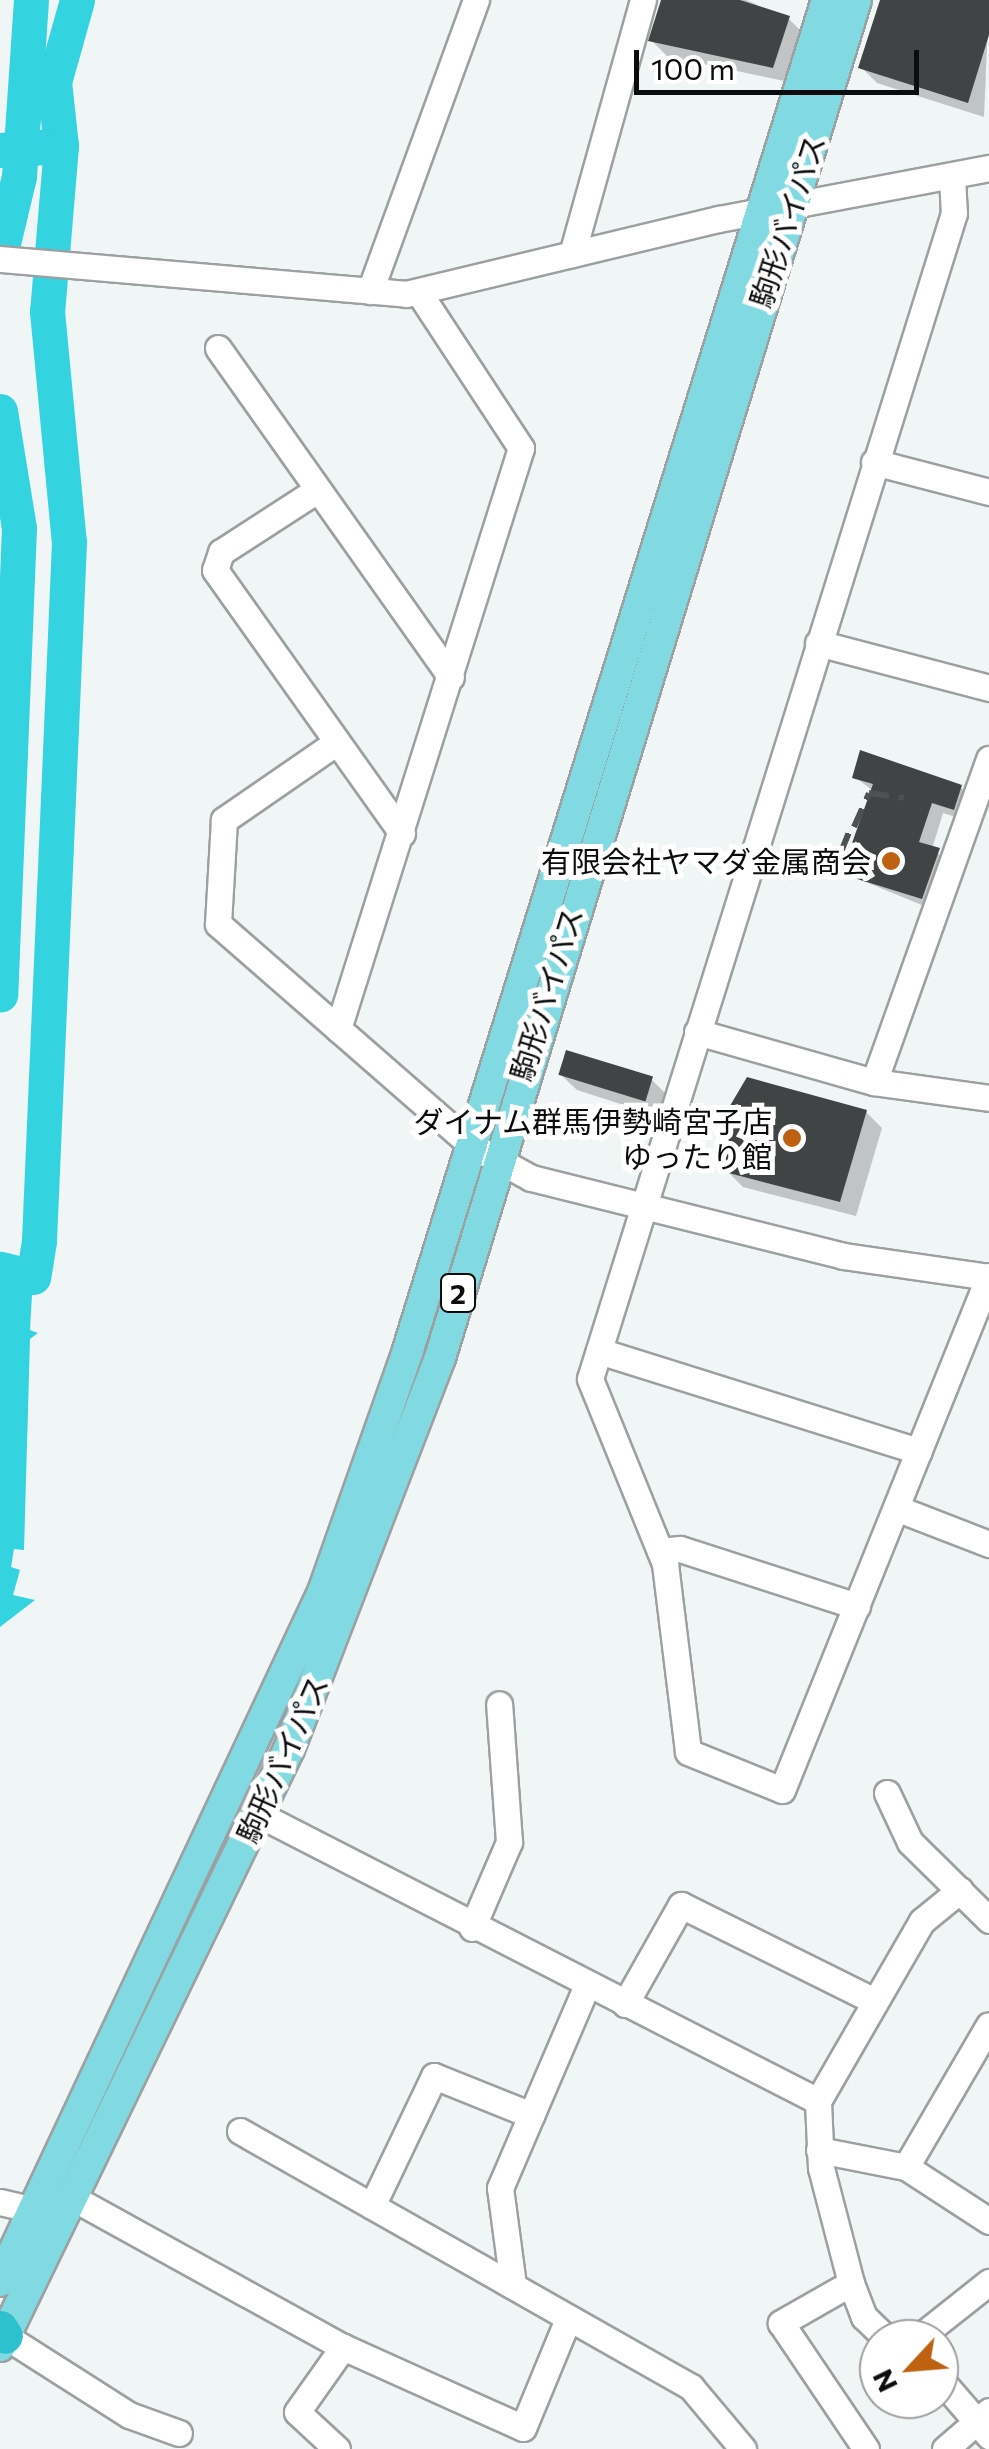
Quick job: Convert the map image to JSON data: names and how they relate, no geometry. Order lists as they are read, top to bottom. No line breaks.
{"streets":{"main road":["駒形バイパス","2"]},"places":["有限会社ヤマダ金属商会","ダイナム群馬伊勢崎宮子店 ゆったり館"],"scale_bar":"100 m","north":"bottom left"}
